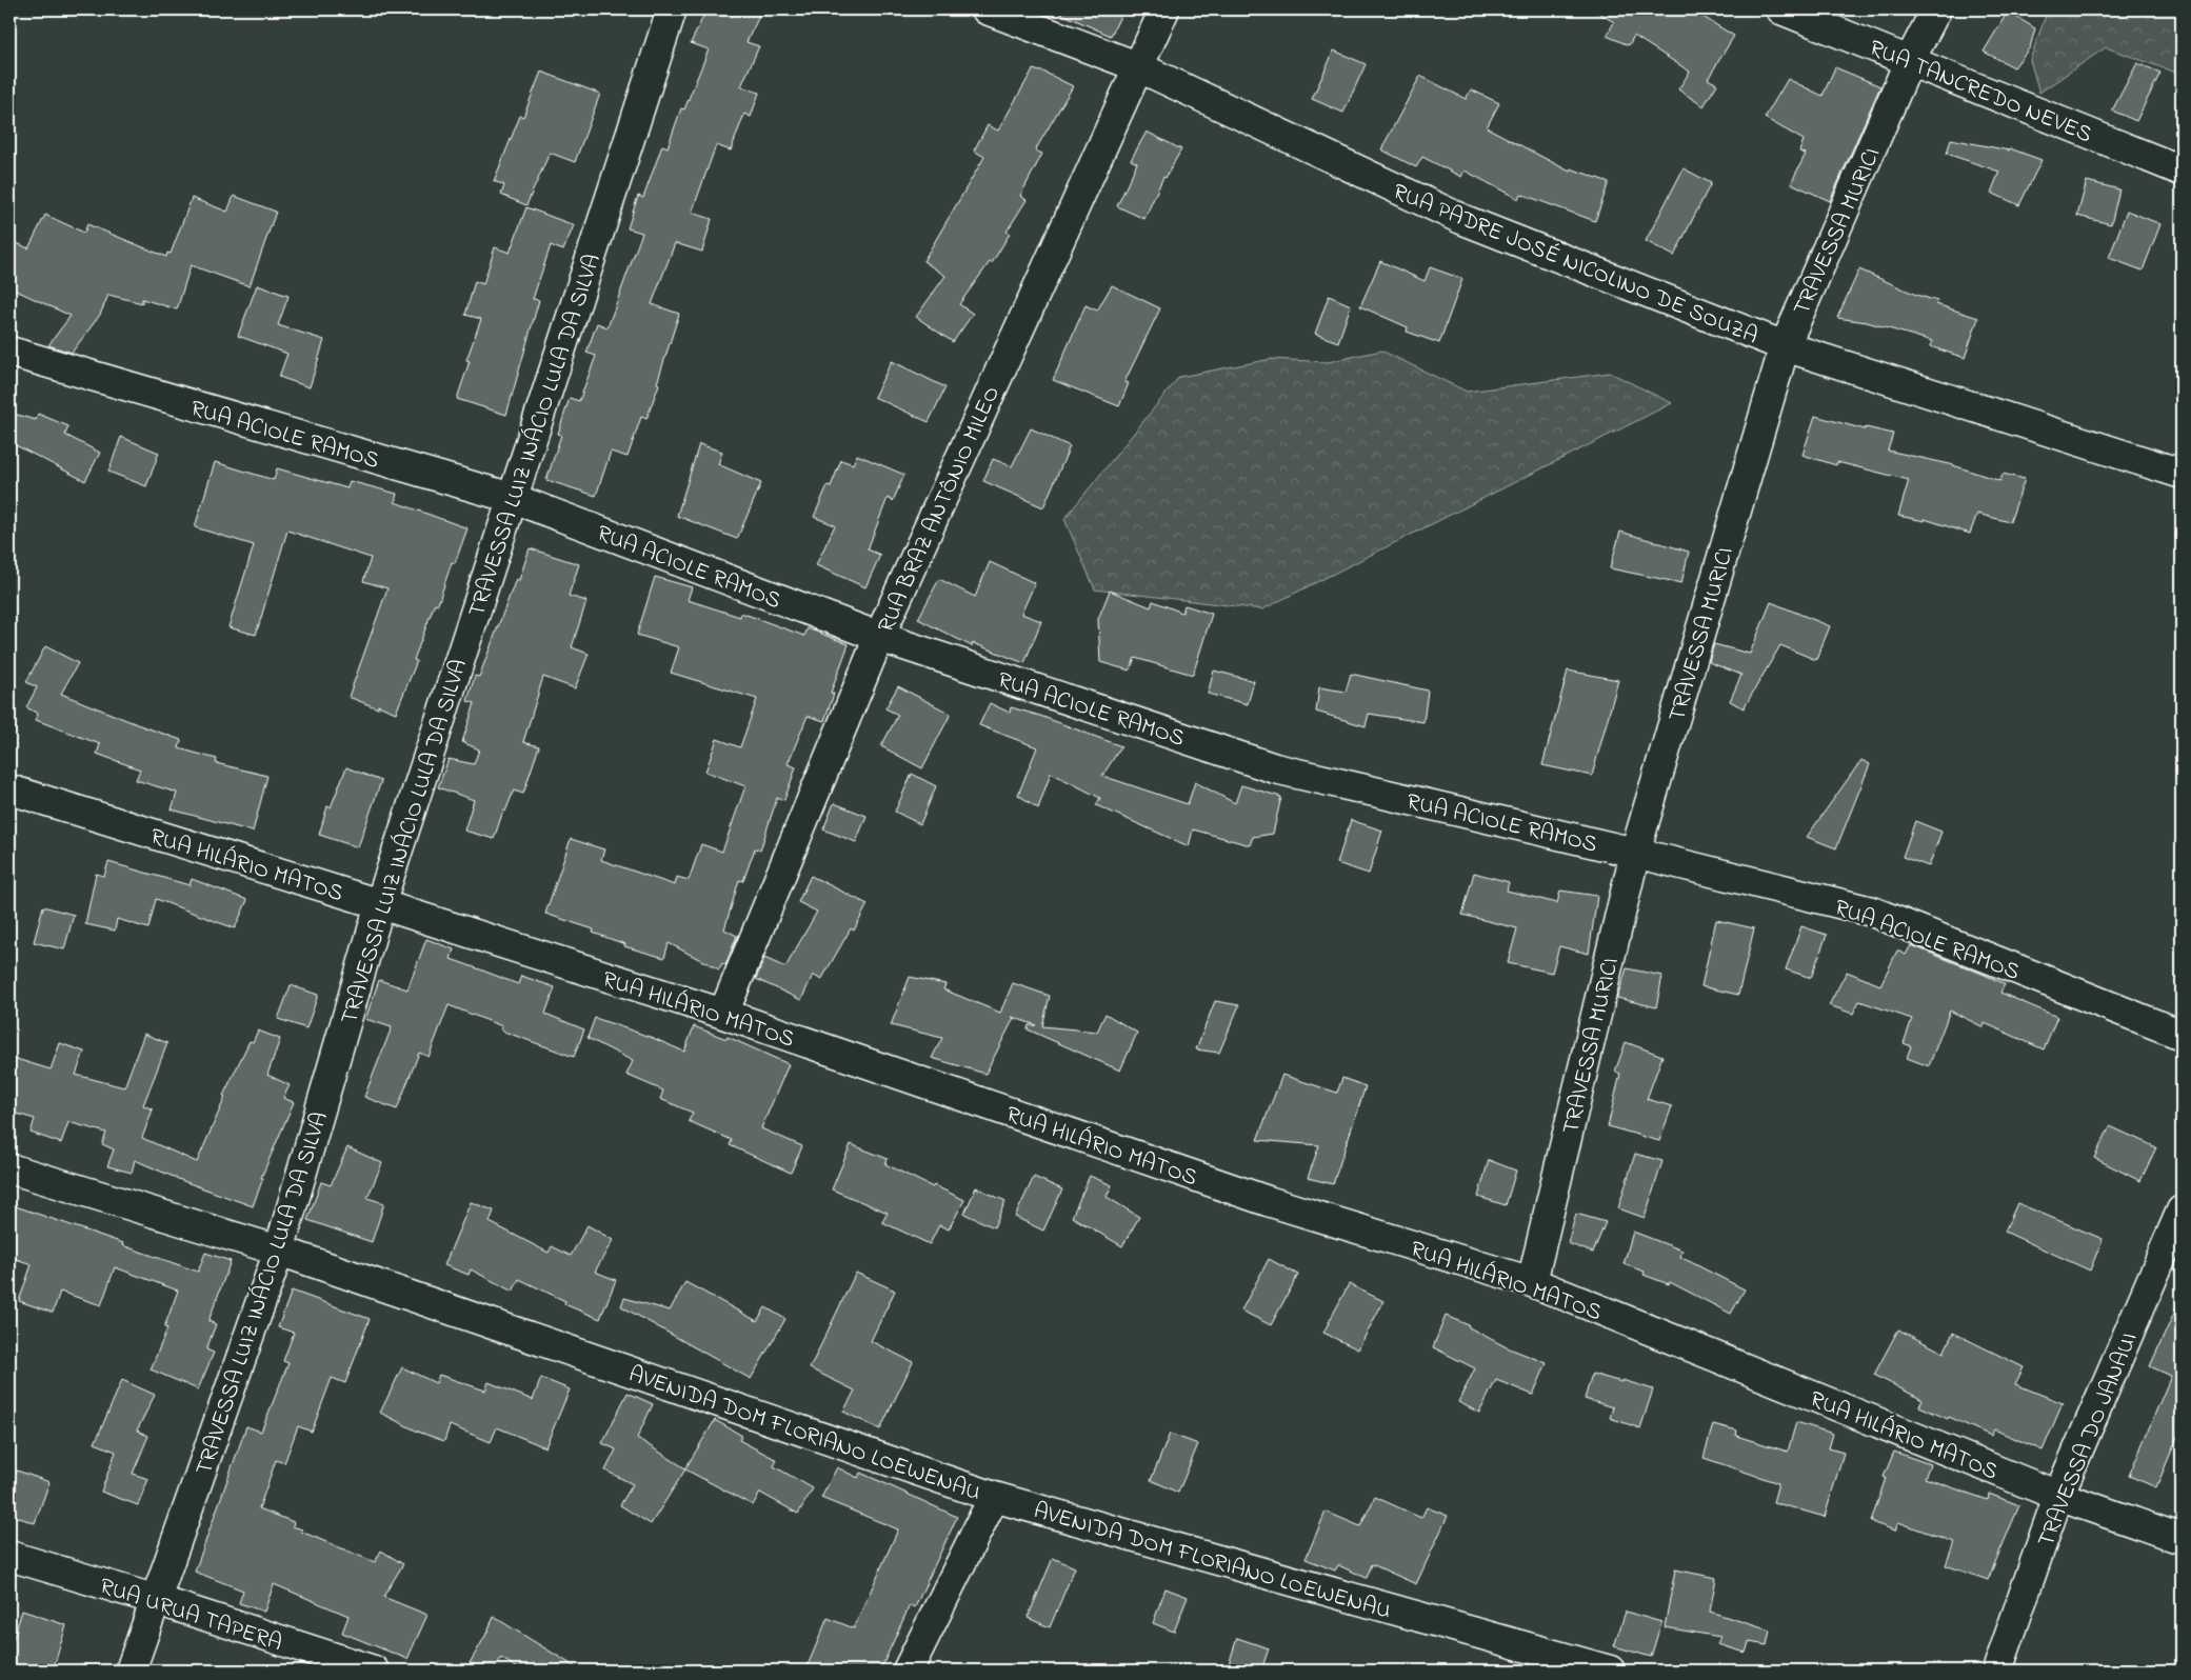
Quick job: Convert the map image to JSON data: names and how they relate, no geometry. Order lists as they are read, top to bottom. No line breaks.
{"streets":{"street":["RUA TANCREDO NEVES","TRAVESSA MURICI","RUA PADRE JOSÉ NICOLINO DE SOUZA","RUA ACIOLE RAMOS","TRAVESSA LUIZ INÁCIO LULA DA SILVA","RUA BRAZ ANTÔNIO MILEO","RUA HILÁRIO MATOS","AVENIDA DOM FLORIANO LOEWENAU","TRAVESSA DO JANAUI","RUA URUA TAPERA"]},"crossings":[["RUA TANCREDO NEVES","TRAVESSA MURICI"],["TRAVESSA MURICI","RUA PADRE JOSÉ NICOLINO DE SOUZA"],["TRAVESSA MURICI","RUA ACIOLE RAMOS"],["TRAVESSA MURICI","RUA HILÁRIO MATOS"],["RUA PADRE JOSÉ NICOLINO DE SOUZA","RUA BRAZ ANTÔNIO MILEO"],["RUA ACIOLE RAMOS","TRAVESSA LUIZ INÁCIO LULA DA SILVA"],["RUA ACIOLE RAMOS","RUA BRAZ ANTÔNIO MILEO"],["TRAVESSA LUIZ INÁCIO LULA DA SILVA","RUA HILÁRIO MATOS"],["TRAVESSA LUIZ INÁCIO LULA DA SILVA","AVENIDA DOM FLORIANO LOEWENAU"],["TRAVESSA LUIZ INÁCIO LULA DA SILVA","RUA URUA TAPERA"],["RUA BRAZ ANTÔNIO MILEO","RUA HILÁRIO MATOS"],["RUA HILÁRIO MATOS","TRAVESSA DO JANAUI"]]}
